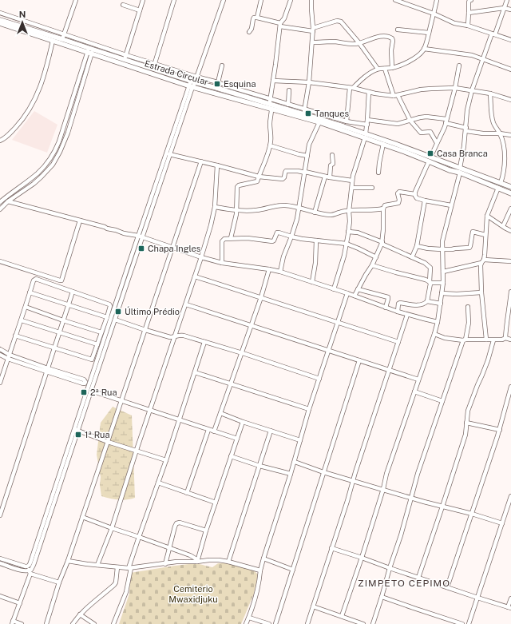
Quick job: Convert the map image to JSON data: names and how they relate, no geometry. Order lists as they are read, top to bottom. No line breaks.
{"streets":{"main road":["Estrada Circular"]},"districts":["ZIMPETO CEPIMO"],"parks":["Cemiterio Mwaxidjuku"],"places":{"transit":["Esquina","Tanques","Casa Branca","Chapa Ingles","Último Prédio","2ª Rua","1ª Rua"]},"north":"top"}
